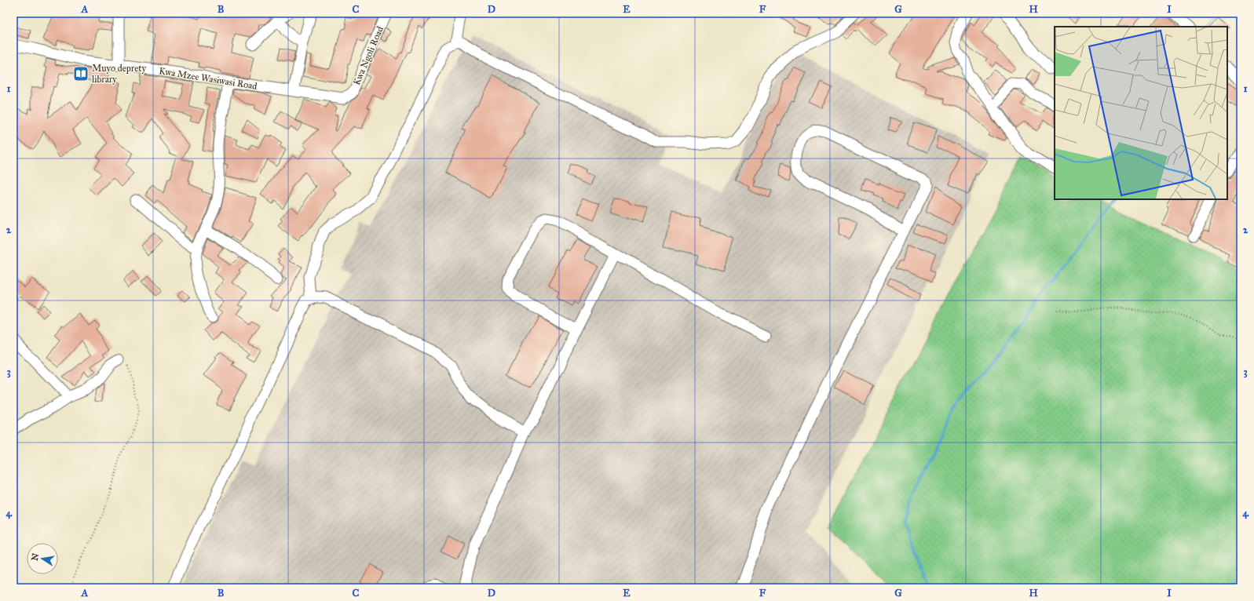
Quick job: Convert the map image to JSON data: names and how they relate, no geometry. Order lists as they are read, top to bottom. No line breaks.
{"streets":{"street":["Kwa Ngoli Road","Kwa Mzee Wasiwasi Road"]},"crossings":[["Kwa Ngoli Road","Kwa Mzee Wasiwasi Road"]],"places":{"library":["Muyo deprety library"]},"north":"left","grid":{"columns":["A","B","C","D","E","F","G","H","I"],"rows":["1","2","3","4"]}}
